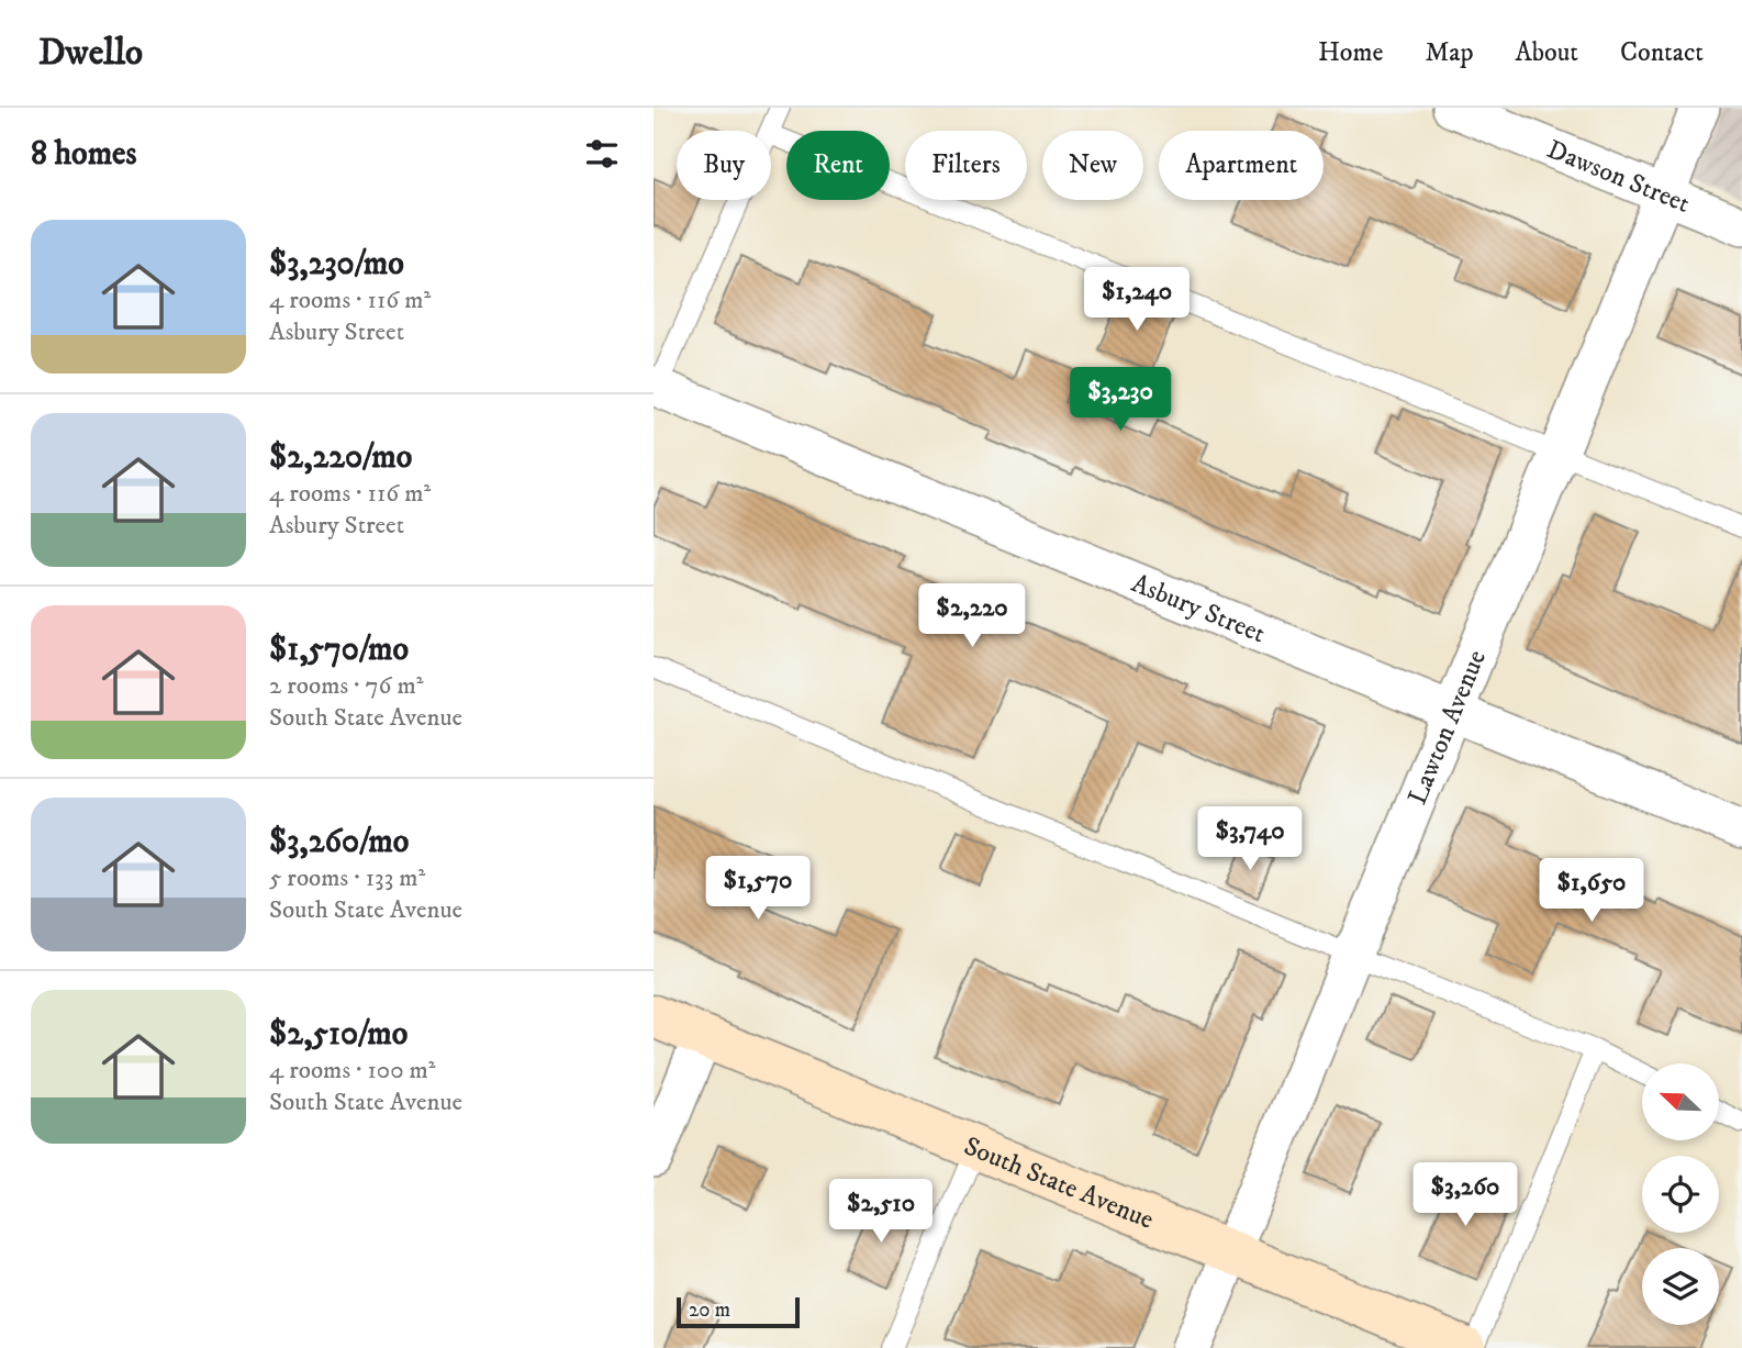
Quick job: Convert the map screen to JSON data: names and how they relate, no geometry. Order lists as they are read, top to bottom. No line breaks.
{"streets":{"street":["Dawson Street","Asbury Street","Lawton Avenue","South State Avenue"]},"crossings":[["Dawson Street","Lawton Avenue"],["Asbury Street","Lawton Avenue"],["Lawton Avenue","South State Avenue"]],"scale_bar":"20 m","north":"top left","page":{"header":"Dwello","nav":["Home","Map","About","Contact"],"heading":"8 homes","chip":["Buy","Rent","Filters","New","Apartment"],"list":[{"name":"$3,230/mo","note":"4 rooms · 116 m² · Asbury Street"},{"name":"$2,220/mo","note":"4 rooms · 116 m² · Asbury Street"},{"name":"$1,570/mo","note":"2 rooms · 76 m² · South State Avenue"},{"name":"$3,260/mo","note":"5 rooms · 133 m² · South State Avenue"},{"name":"$2,510/mo","note":"4 rooms · 100 m² · South State Avenue"}],"price":["$1,240","$3,230","$2,220","$3,740","$1,570","$1,650","$3,260","$2,510"],"scale":"20 m"}}
